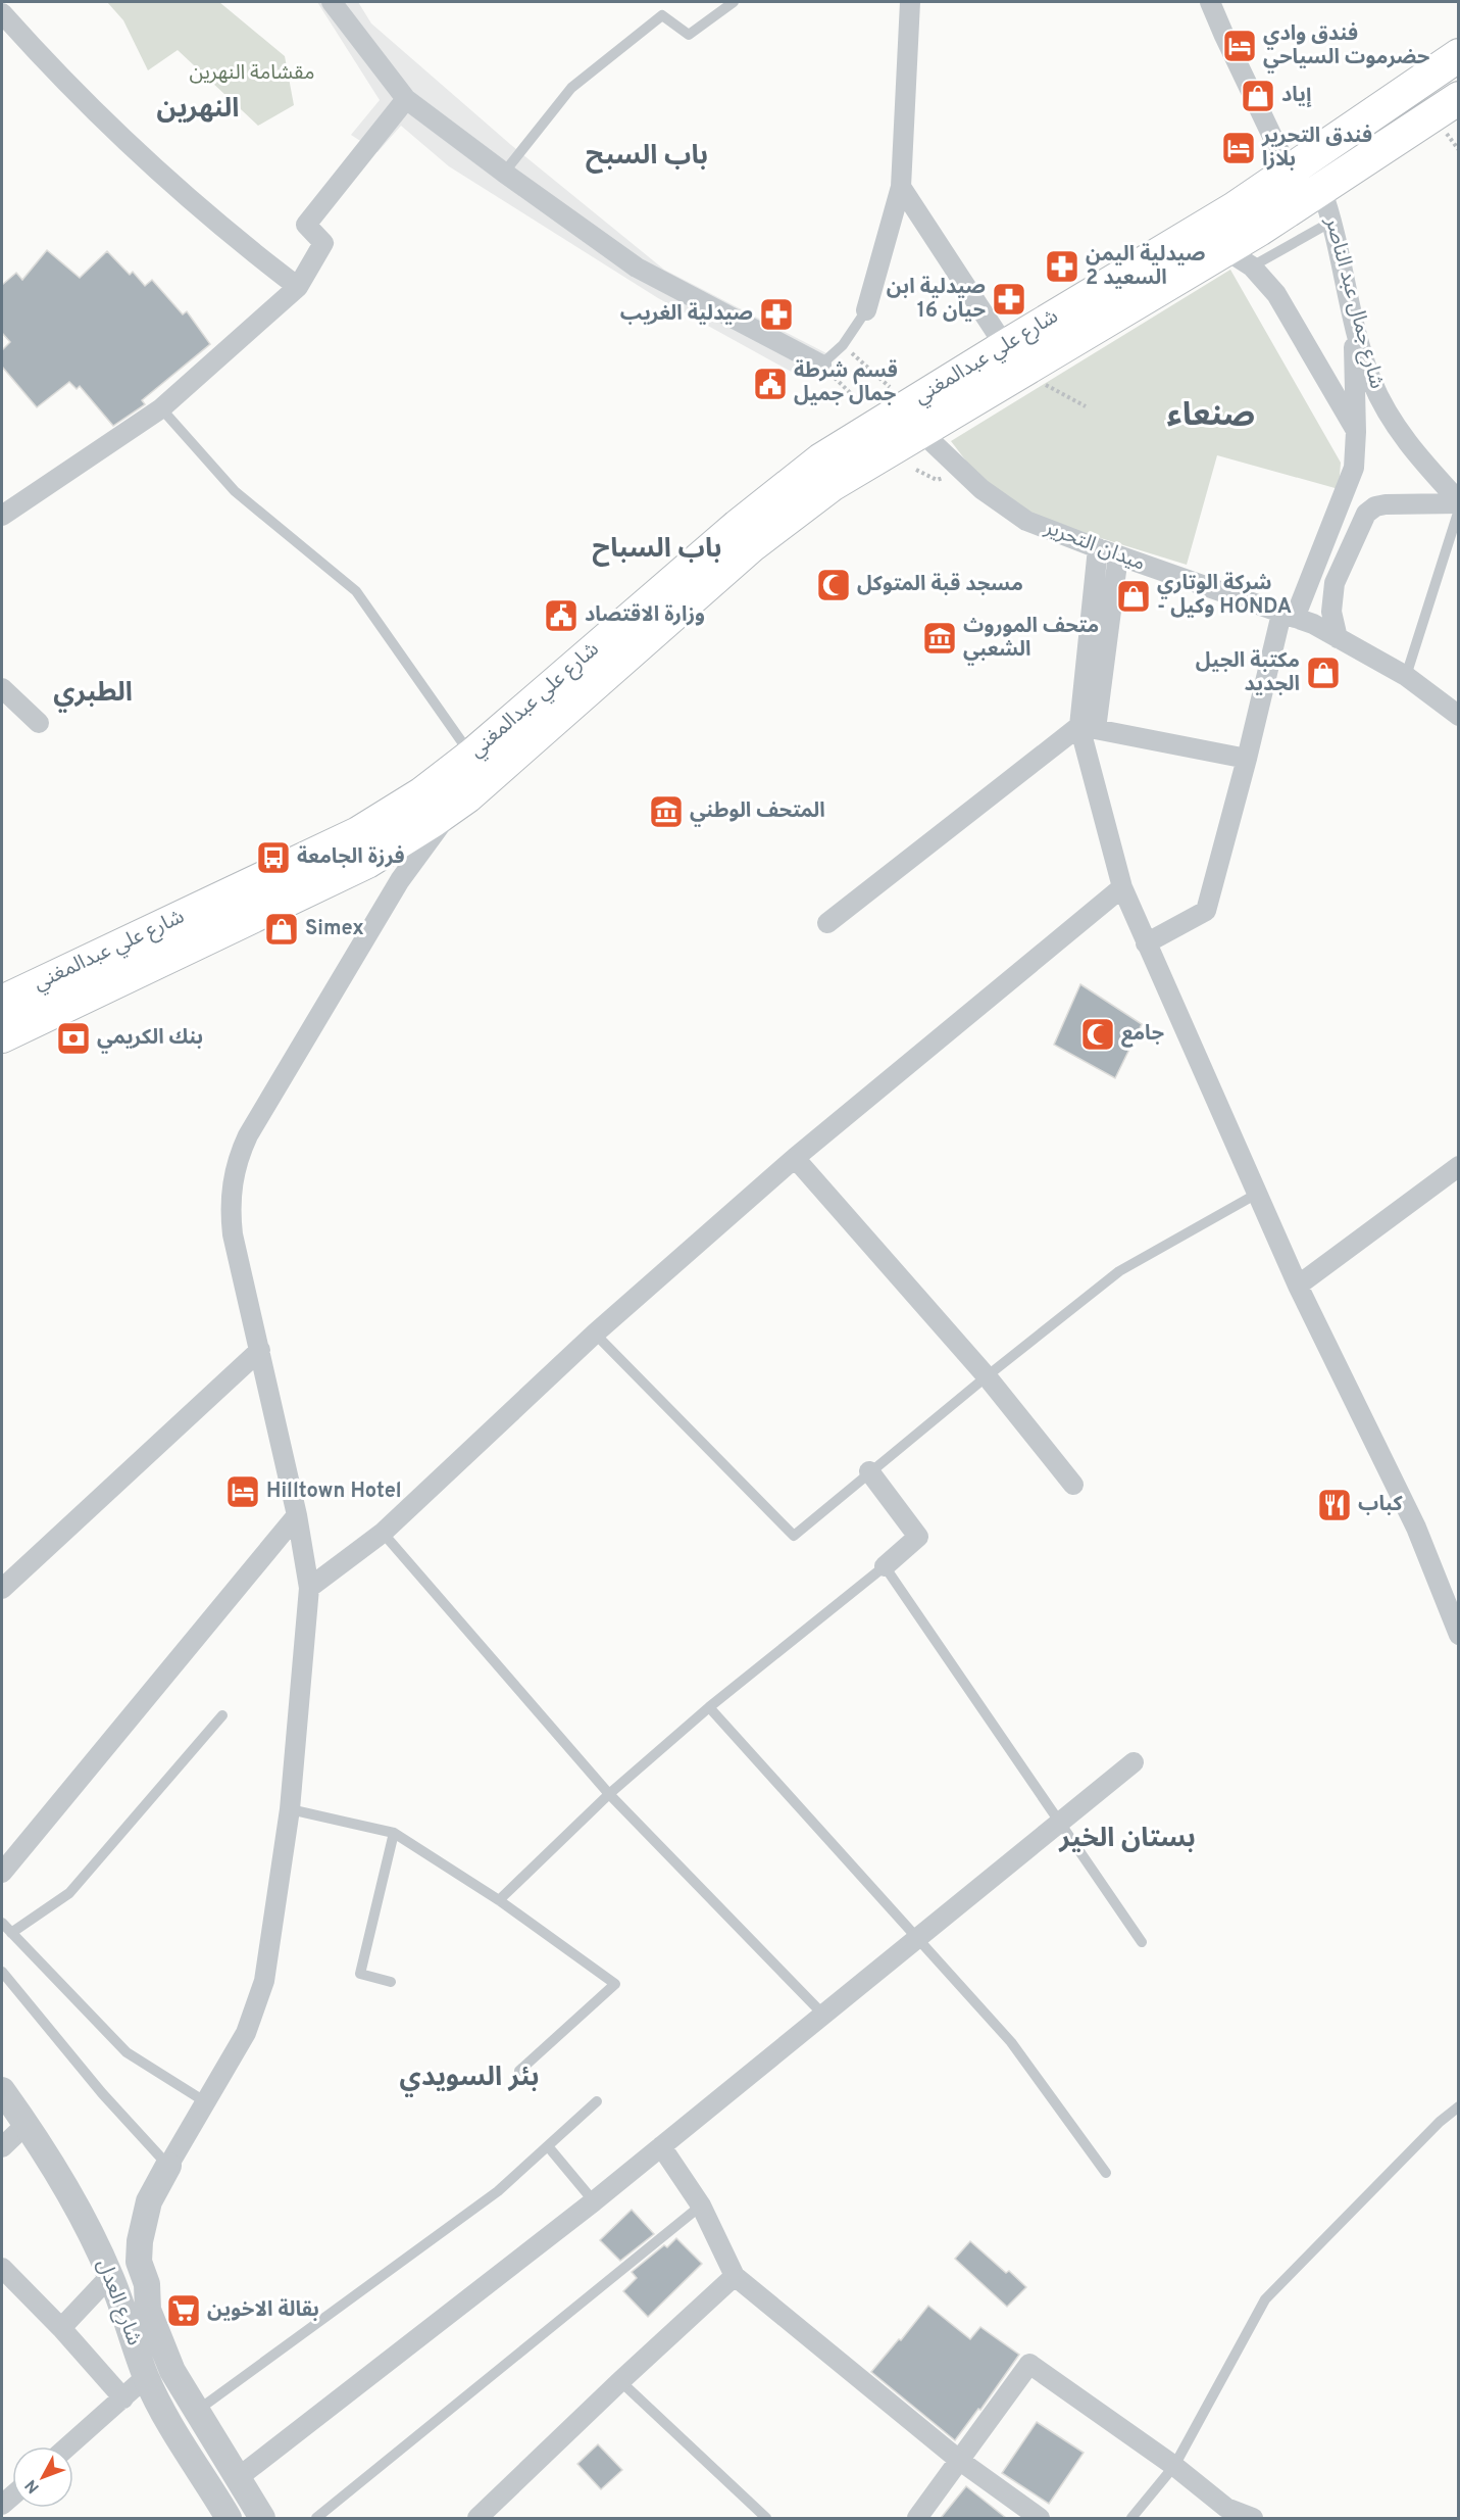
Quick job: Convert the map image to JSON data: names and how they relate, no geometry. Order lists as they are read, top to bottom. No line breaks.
{"streets":{"main road":["شارع علي عبدالمغني"],"street":["شارع جمال عبد الناصر","ميدان التحرير","شارع العدل"]},"crossings":[["شارع جمال عبد الناصر","شارع علي عبدالمغني"],["شارع علي عبدالمغني","ميدان التحرير"]],"districts":["النهرين","باب السبح","صنعاء","باب السباح","الطبري","بستان الخير","بئر السويدي"],"parks":["مقشامة النهرين"],"places":{"hotel":["فندق وادي حضرموت السياحي","فندق التحرير بلازا","Hilltown Hotel"],"shop":["إياد","شركة الوتاري - وكيل HONDA","مكتبة الجيل الجديد","Simex"],"pharmacy":["صيدلية اليمن السعيد 2","صيدلية ابن حيان 16","صيدلية الغريب"],"public building":["قسم شرطة جمال جميل","وزارة الاقتصاد"],"mosque":["مسجد قبة المتوكل","جامع"],"museum":["متحف الموروث الشعبي","المتحف الوطني"],"bus stop":["فرزة الجامعة"],"bank":["بنك الكريمي"],"restaurant":["كباب"],"supermarket":["بقالة الاخوين"]},"north":"bottom left"}
